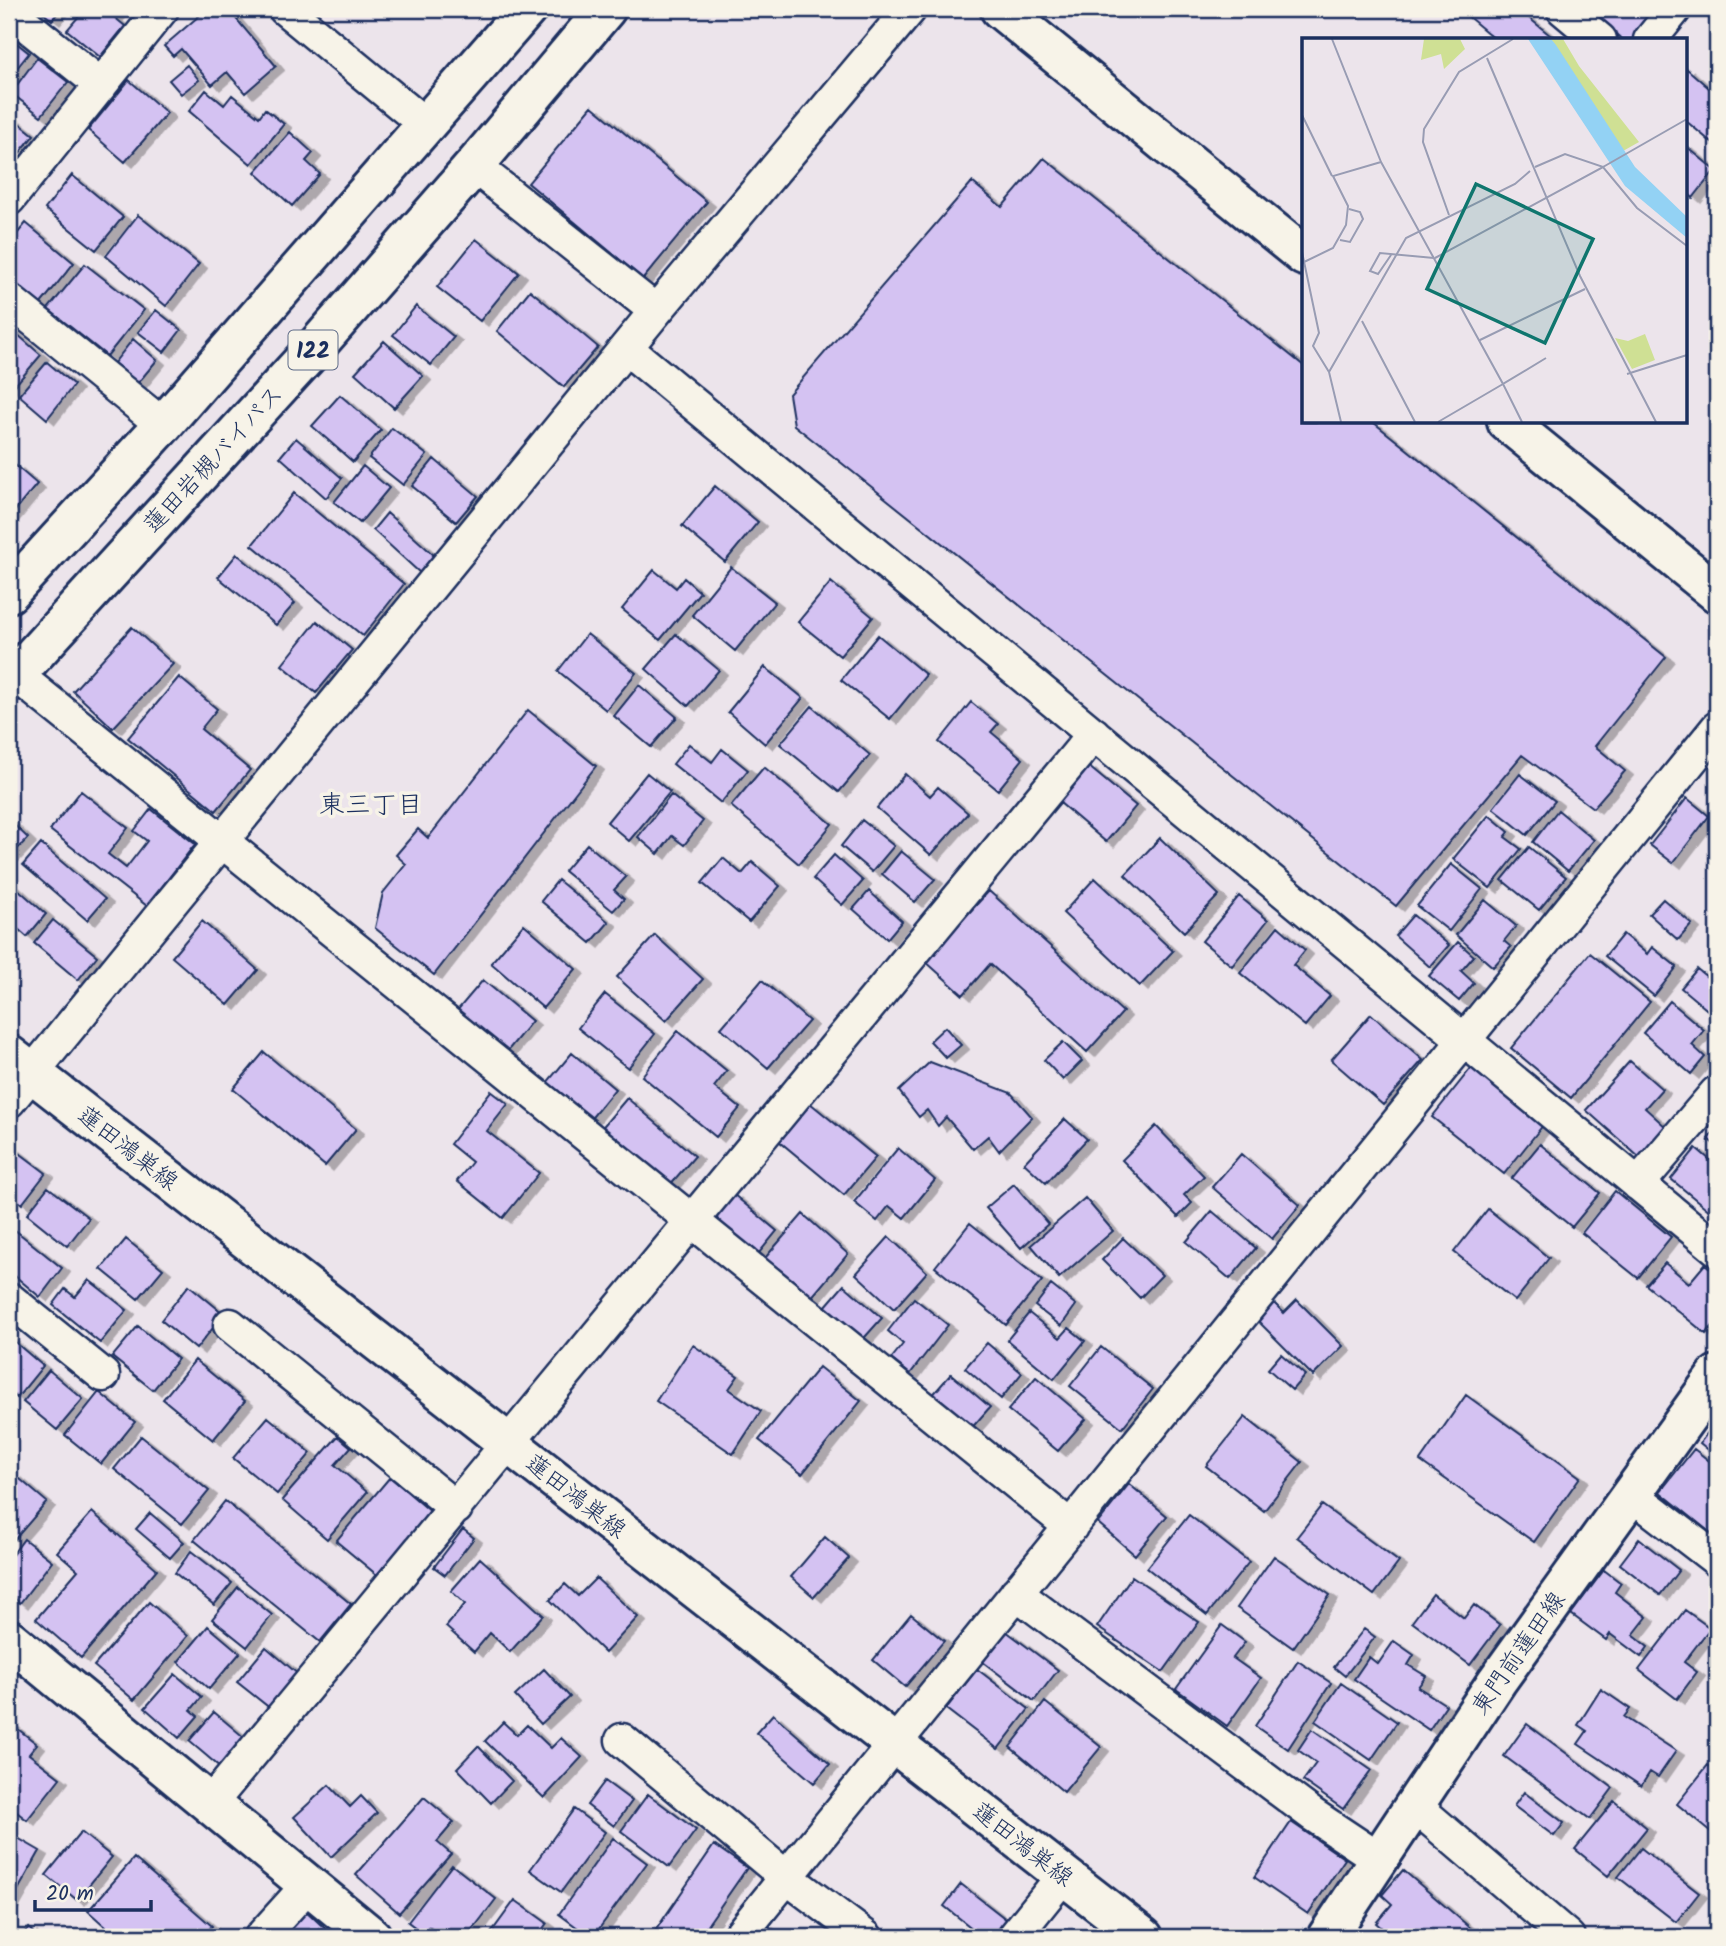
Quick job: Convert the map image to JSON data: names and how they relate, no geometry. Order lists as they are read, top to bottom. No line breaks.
{"streets":{"main road":["122","蓮田岩槻バイパス","蓮田鴻巣線","東門前蓮田線"]},"districts":["東三丁目"],"scale_bar":"20 m"}
